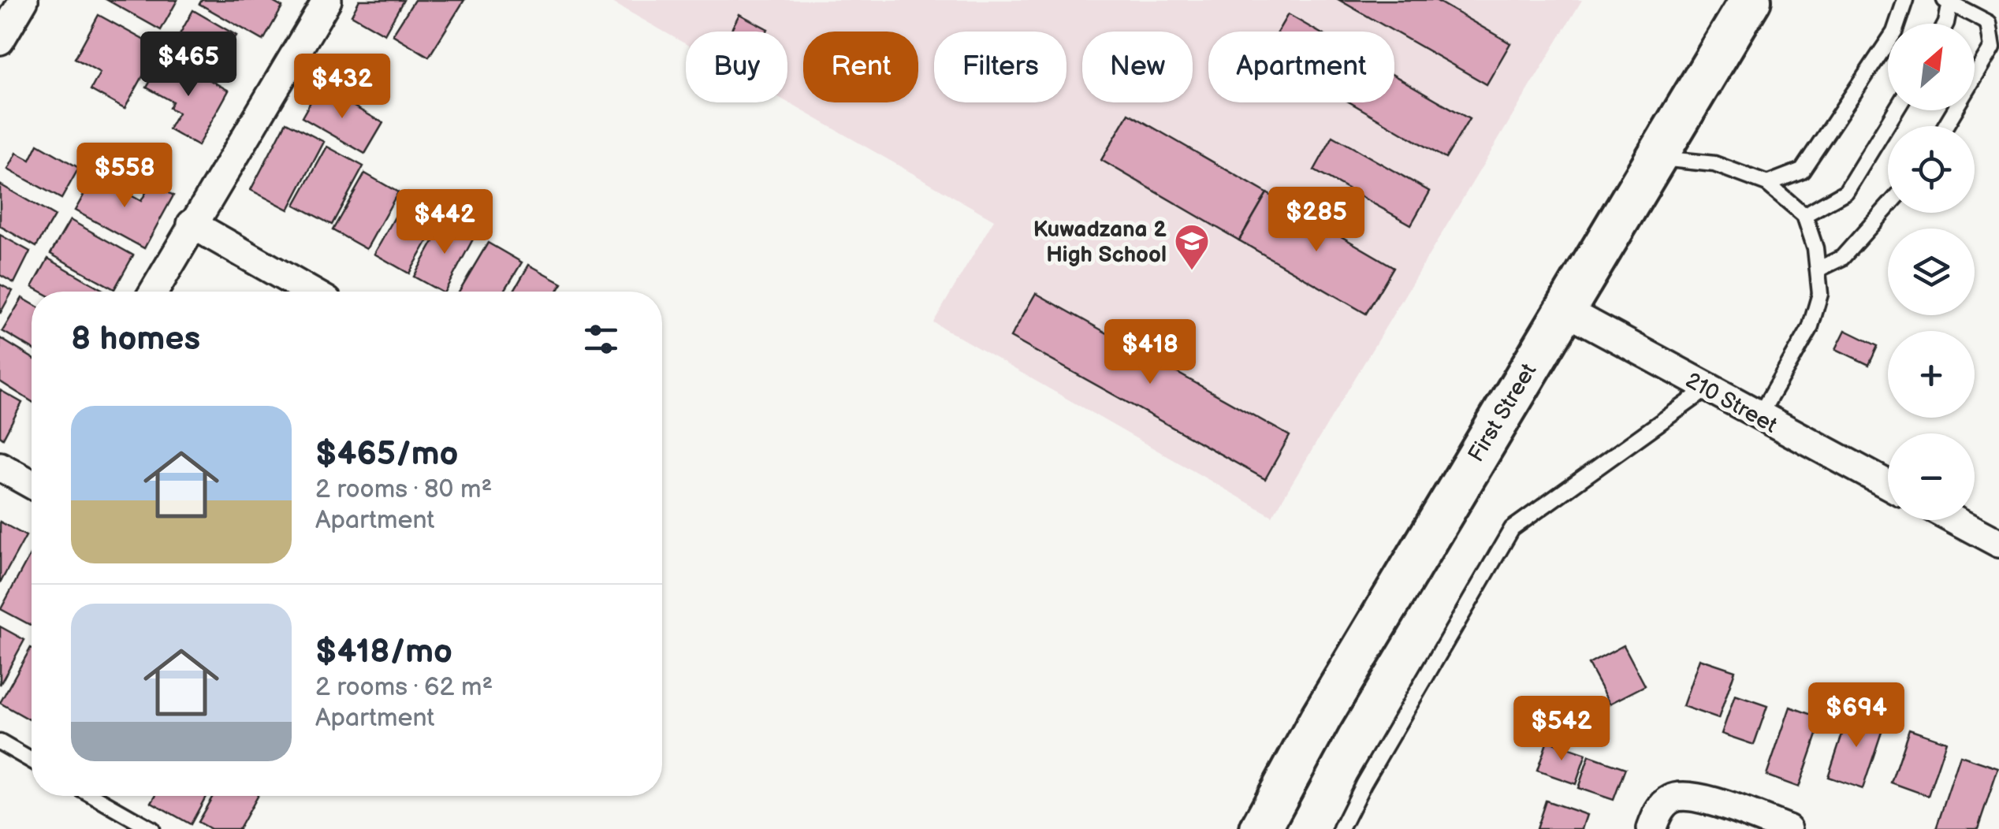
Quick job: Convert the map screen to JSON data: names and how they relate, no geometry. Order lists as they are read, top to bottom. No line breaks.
{"streets":{"street":["210 Street","First Street"]},"crossings":[["210 Street","First Street"]],"places":{"school or university":["Kuwadzana 2 High School"]},"north":"top right","page":{"map_buttons":["+","−"],"price":["$465","$432","$558","$285","$442","$418","$694","$542"],"chip":["Buy","Rent","Filters","New","Apartment"],"heading":"8 homes","list":[{"name":"$465/mo","note":"2 rooms · 80 m² · Apartment"},{"name":"$418/mo","note":"2 rooms · 62 m² · Apartment"}]}}
